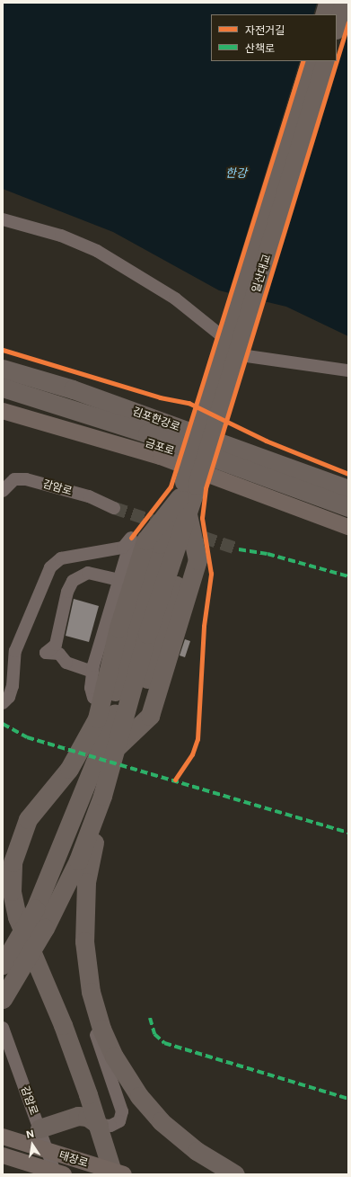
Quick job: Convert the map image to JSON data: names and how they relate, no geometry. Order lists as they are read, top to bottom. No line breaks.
{"streets":{"highway":["일산대교","김포한강로"],"main road":["금포로","태장로"],"street":["감암로"]},"water":["한강"],"legend":["자전거길","산책로"],"north":"top"}
